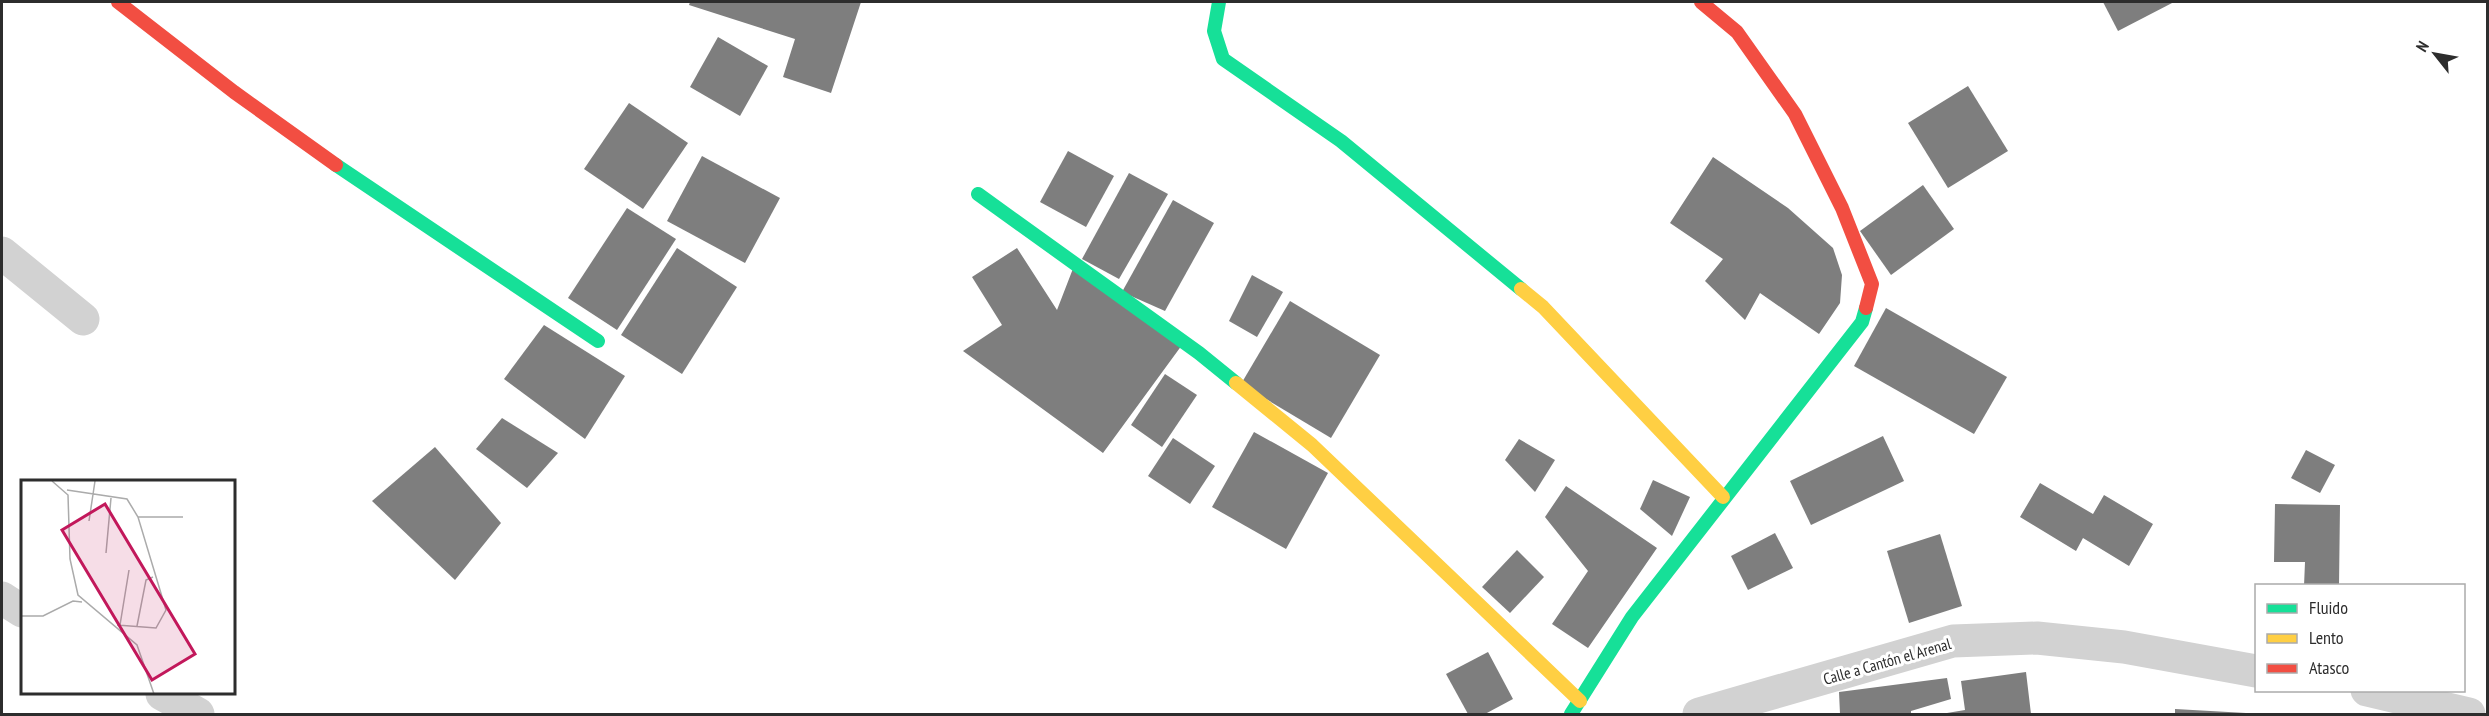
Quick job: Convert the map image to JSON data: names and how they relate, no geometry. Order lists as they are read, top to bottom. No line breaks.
{"streets":{"street":["Calle a Cantón el Arenal"]},"legend":["Fluido","Lento","Atasco"],"north":"top left"}
